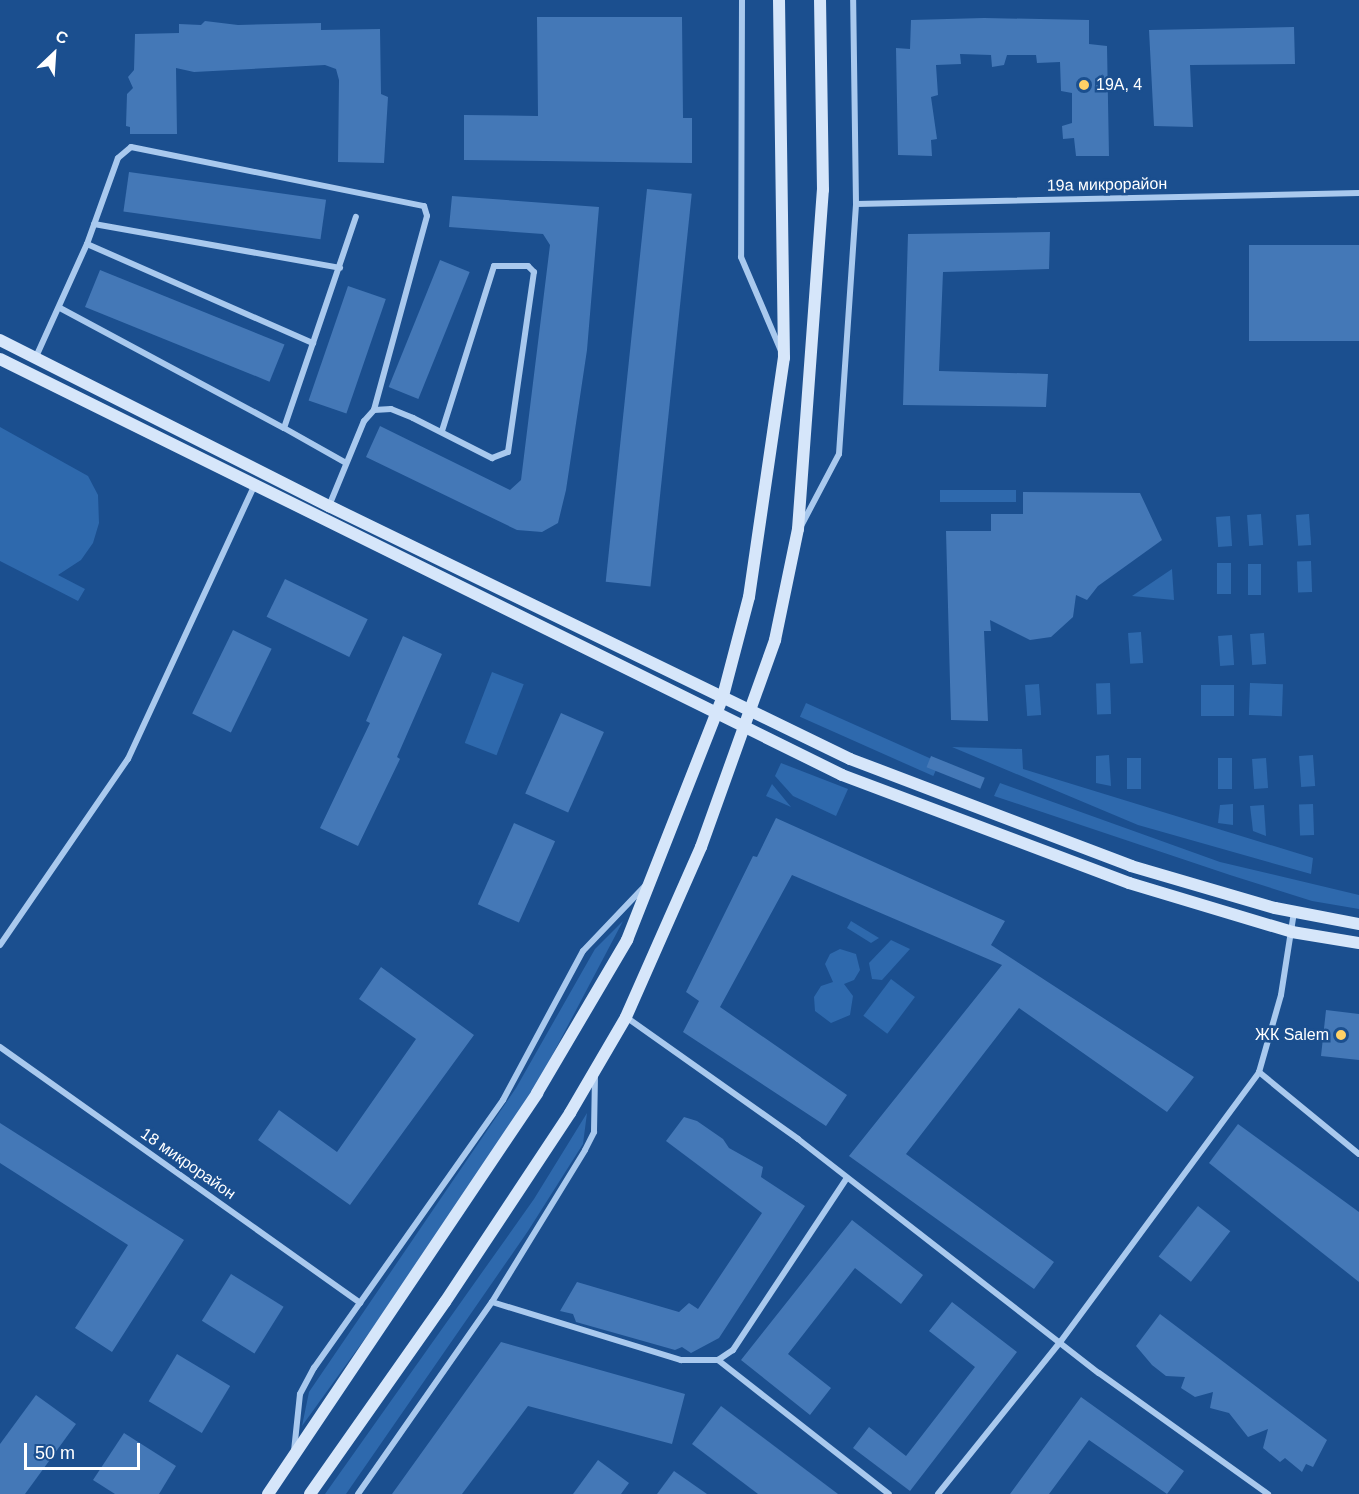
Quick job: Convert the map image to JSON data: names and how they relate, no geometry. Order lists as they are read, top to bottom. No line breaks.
{"streets":{"street":["19а микрорайон","18 микрорайон"]},"places":["19А, 4","ЖК Salem"],"scale_bar":"50 m","north":"top right"}
